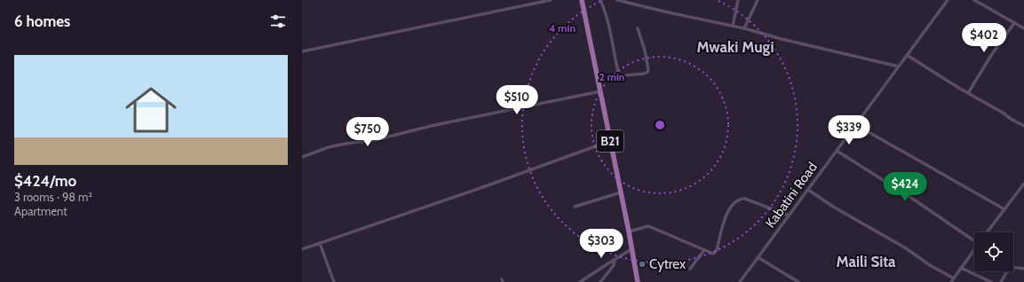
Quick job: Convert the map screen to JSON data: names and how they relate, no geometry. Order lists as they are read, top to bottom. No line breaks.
{"streets":{"highway":["B21"],"street":["Kabatini Road"]},"districts":["Mwaki Mugi","Maili Sita"],"places":["Cytrex"],"page":{"heading":"6 homes","price":["$402","$510","$339","$750","$424","$303"],"list":[{"name":"$424/mo","note":"3 rooms · 98 m² · Apartment"}]},"rings":["4 min","2 min"]}
